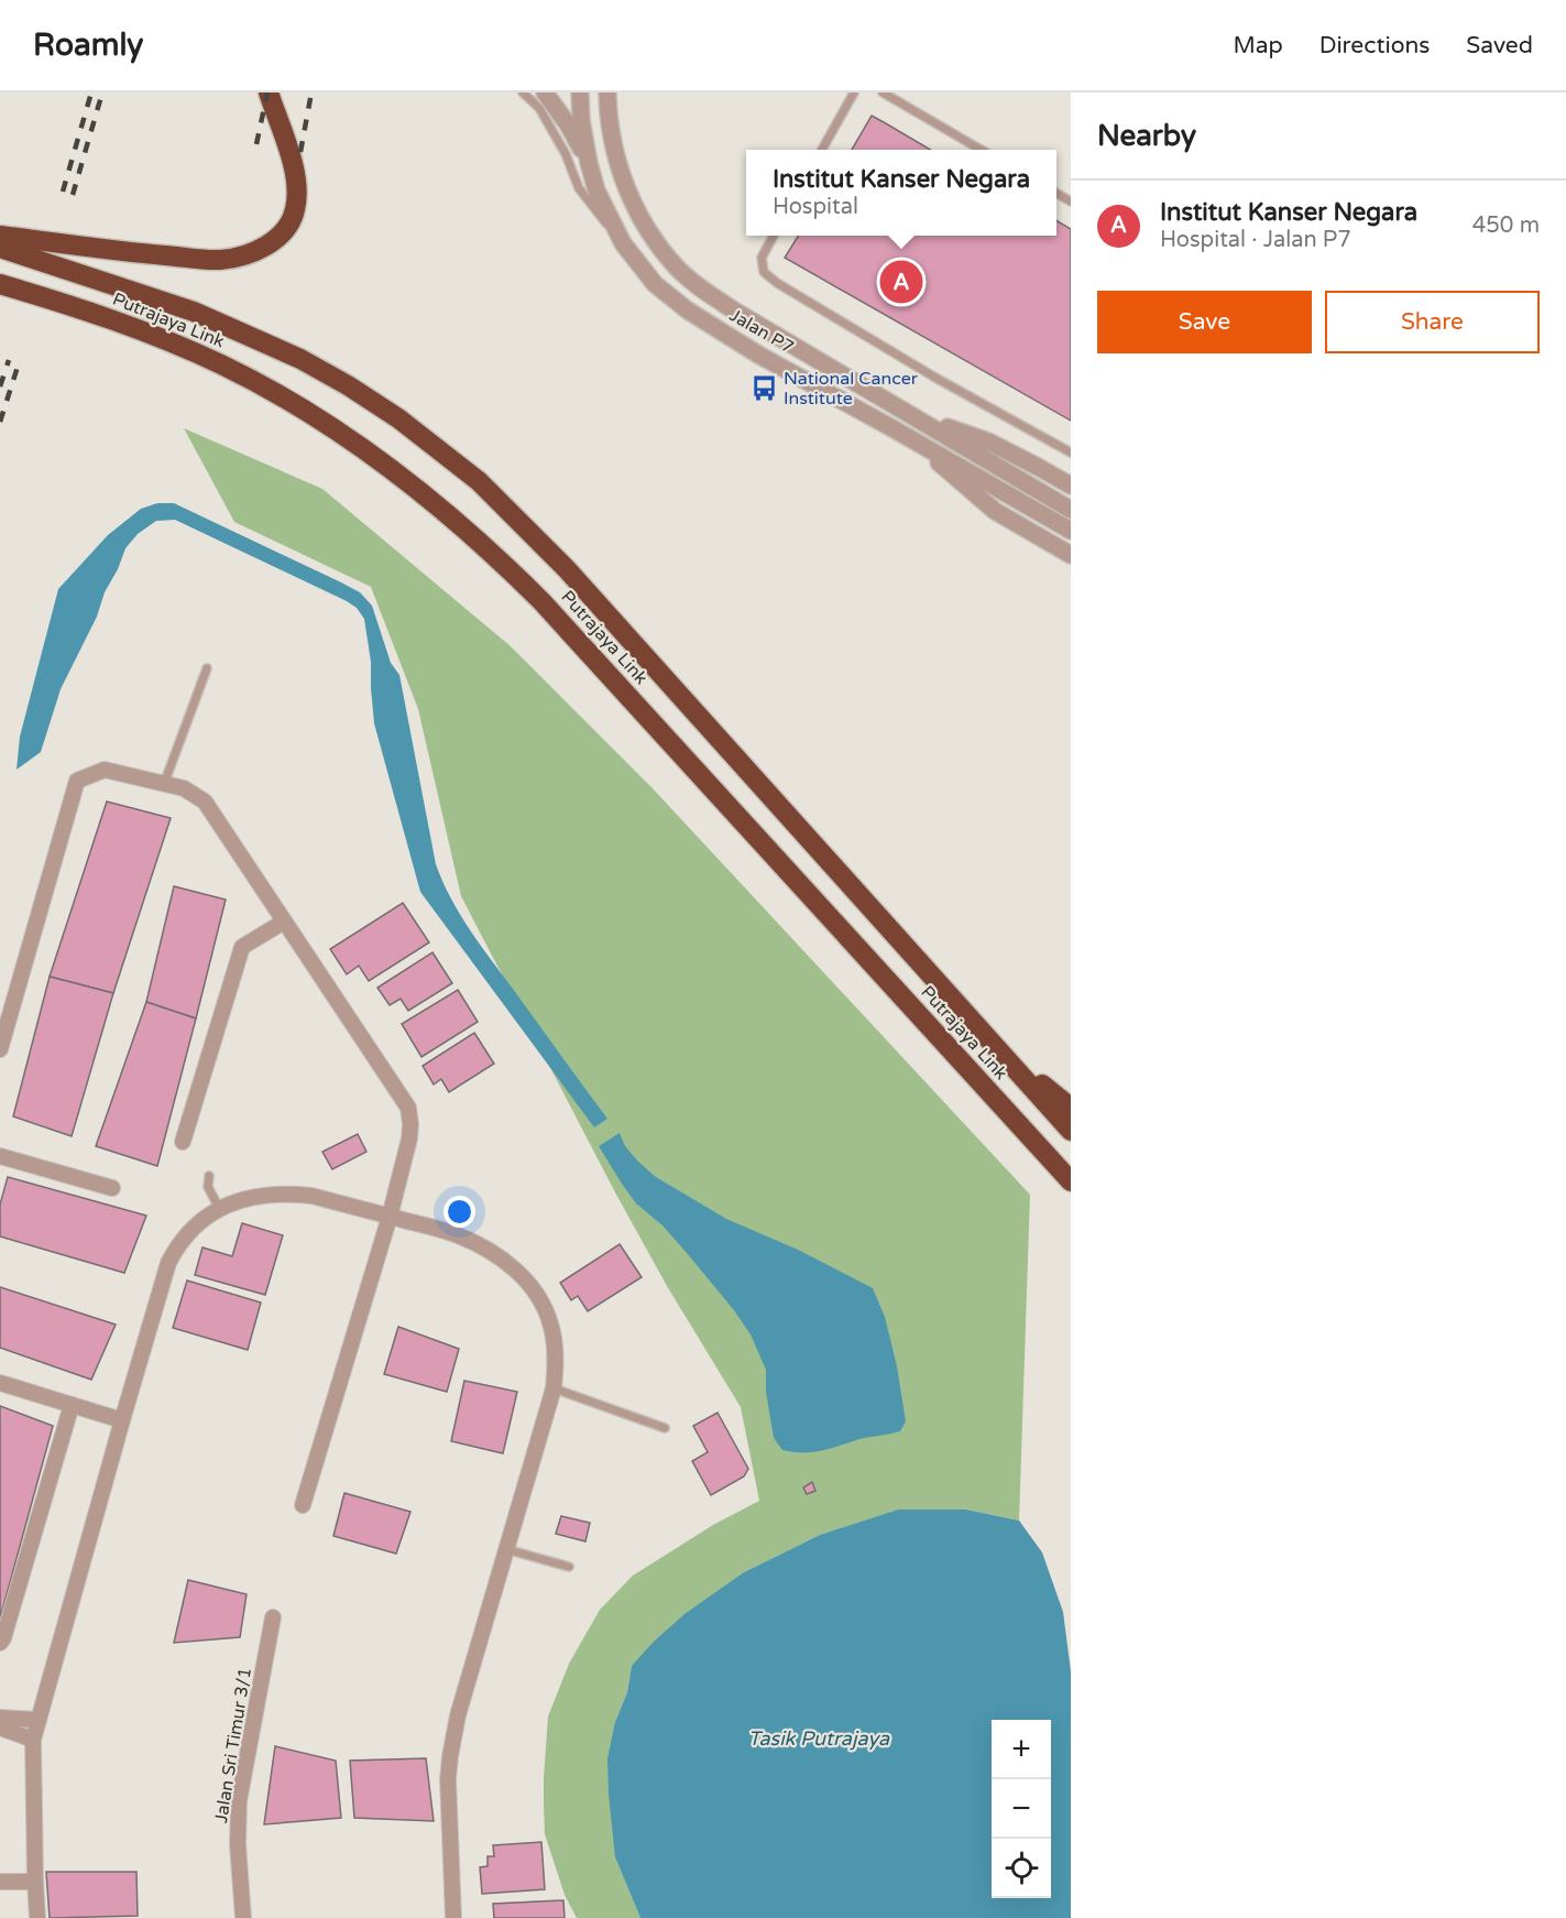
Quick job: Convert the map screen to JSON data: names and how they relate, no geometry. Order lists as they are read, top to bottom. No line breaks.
{"streets":{"highway":["Putrajaya Link"],"street":["Jalan P7","Jalan Sri Timur 3/1"]},"water":["Tasik Putrajaya"],"places":{"bus stop":["National Cancer Institute"]},"page":{"header":"Roamly","nav":["Map","Directions","Saved"],"heading":"Nearby","popup":["Institut Kanser Negara","Hospital"],"list":[{"mark":"A","name":"Institut Kanser Negara","note":"Hospital · Jalan P7","value":"450 m"}],"pins":"A","buttons":["Save","Share"],"map_buttons":["+","−"]}}
